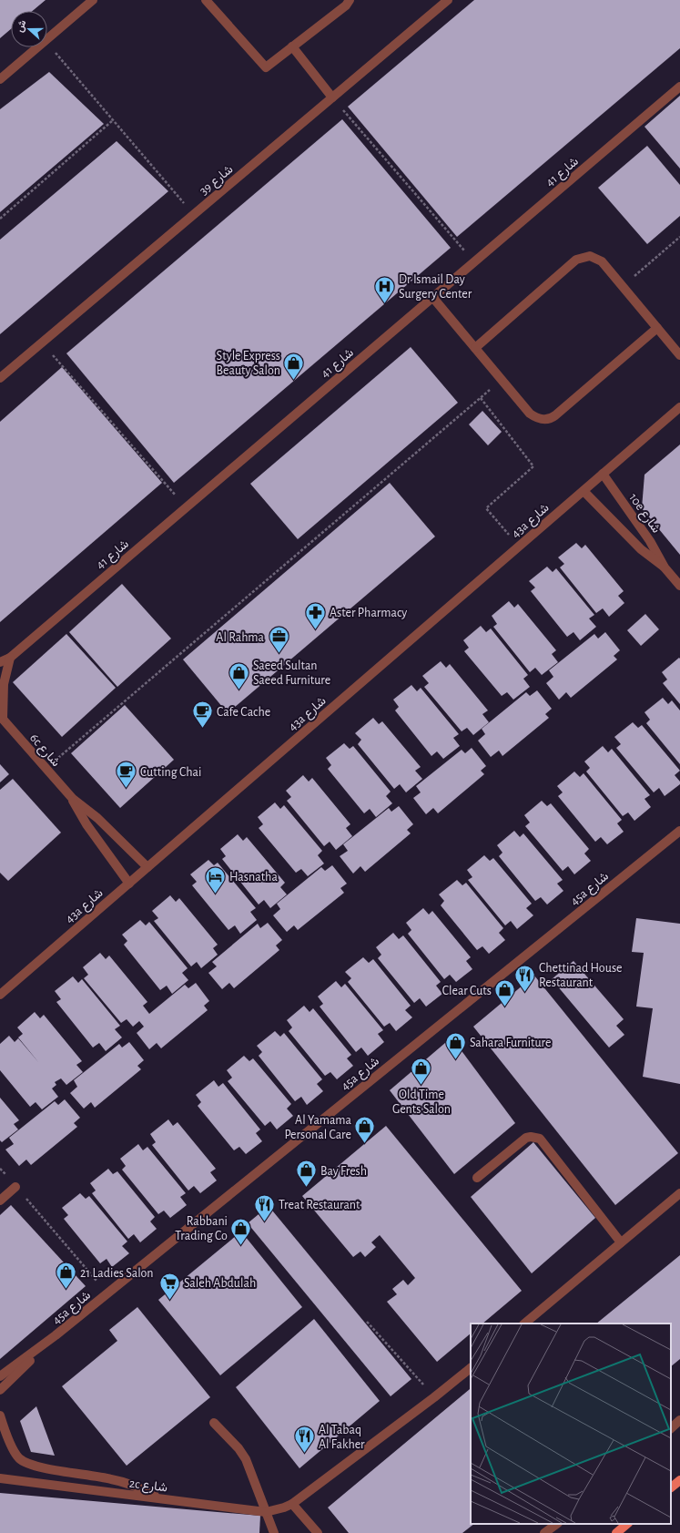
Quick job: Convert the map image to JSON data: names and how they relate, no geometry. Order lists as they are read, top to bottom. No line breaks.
{"streets":{"street":["شارع 41","شارع 39","10e شارع","43a شارع","6c شارع","45a شارع","2c شارع"]},"crossings":[["10e شارع","43a شارع"],["43a شارع","6c شارع"]],"places":{"hospital":["Dr Ismail Day Surgery Center"],"shop":["Style Express Beauty Salon","Saeed Sultan Saeed Furniture","Clear Cuts","Sahara Furniture","Old Time Gents Salon","Al Yamama Personal Care","Bay Fresh","Rabbani Trading Co","21 Ladies Salon"],"pharmacy":["Aster Pharmacy"],"office":["Al Rahma"],"cafe":["Cafe Cache","Cutting Chai"],"hotel":["Hasnatha"],"restaurant":["Chettinad House Restaurant","Treat Restaurant","Al Tabaq Al Fakher"],"supermarket":["Saleh Abdulah"]},"north":"left"}
